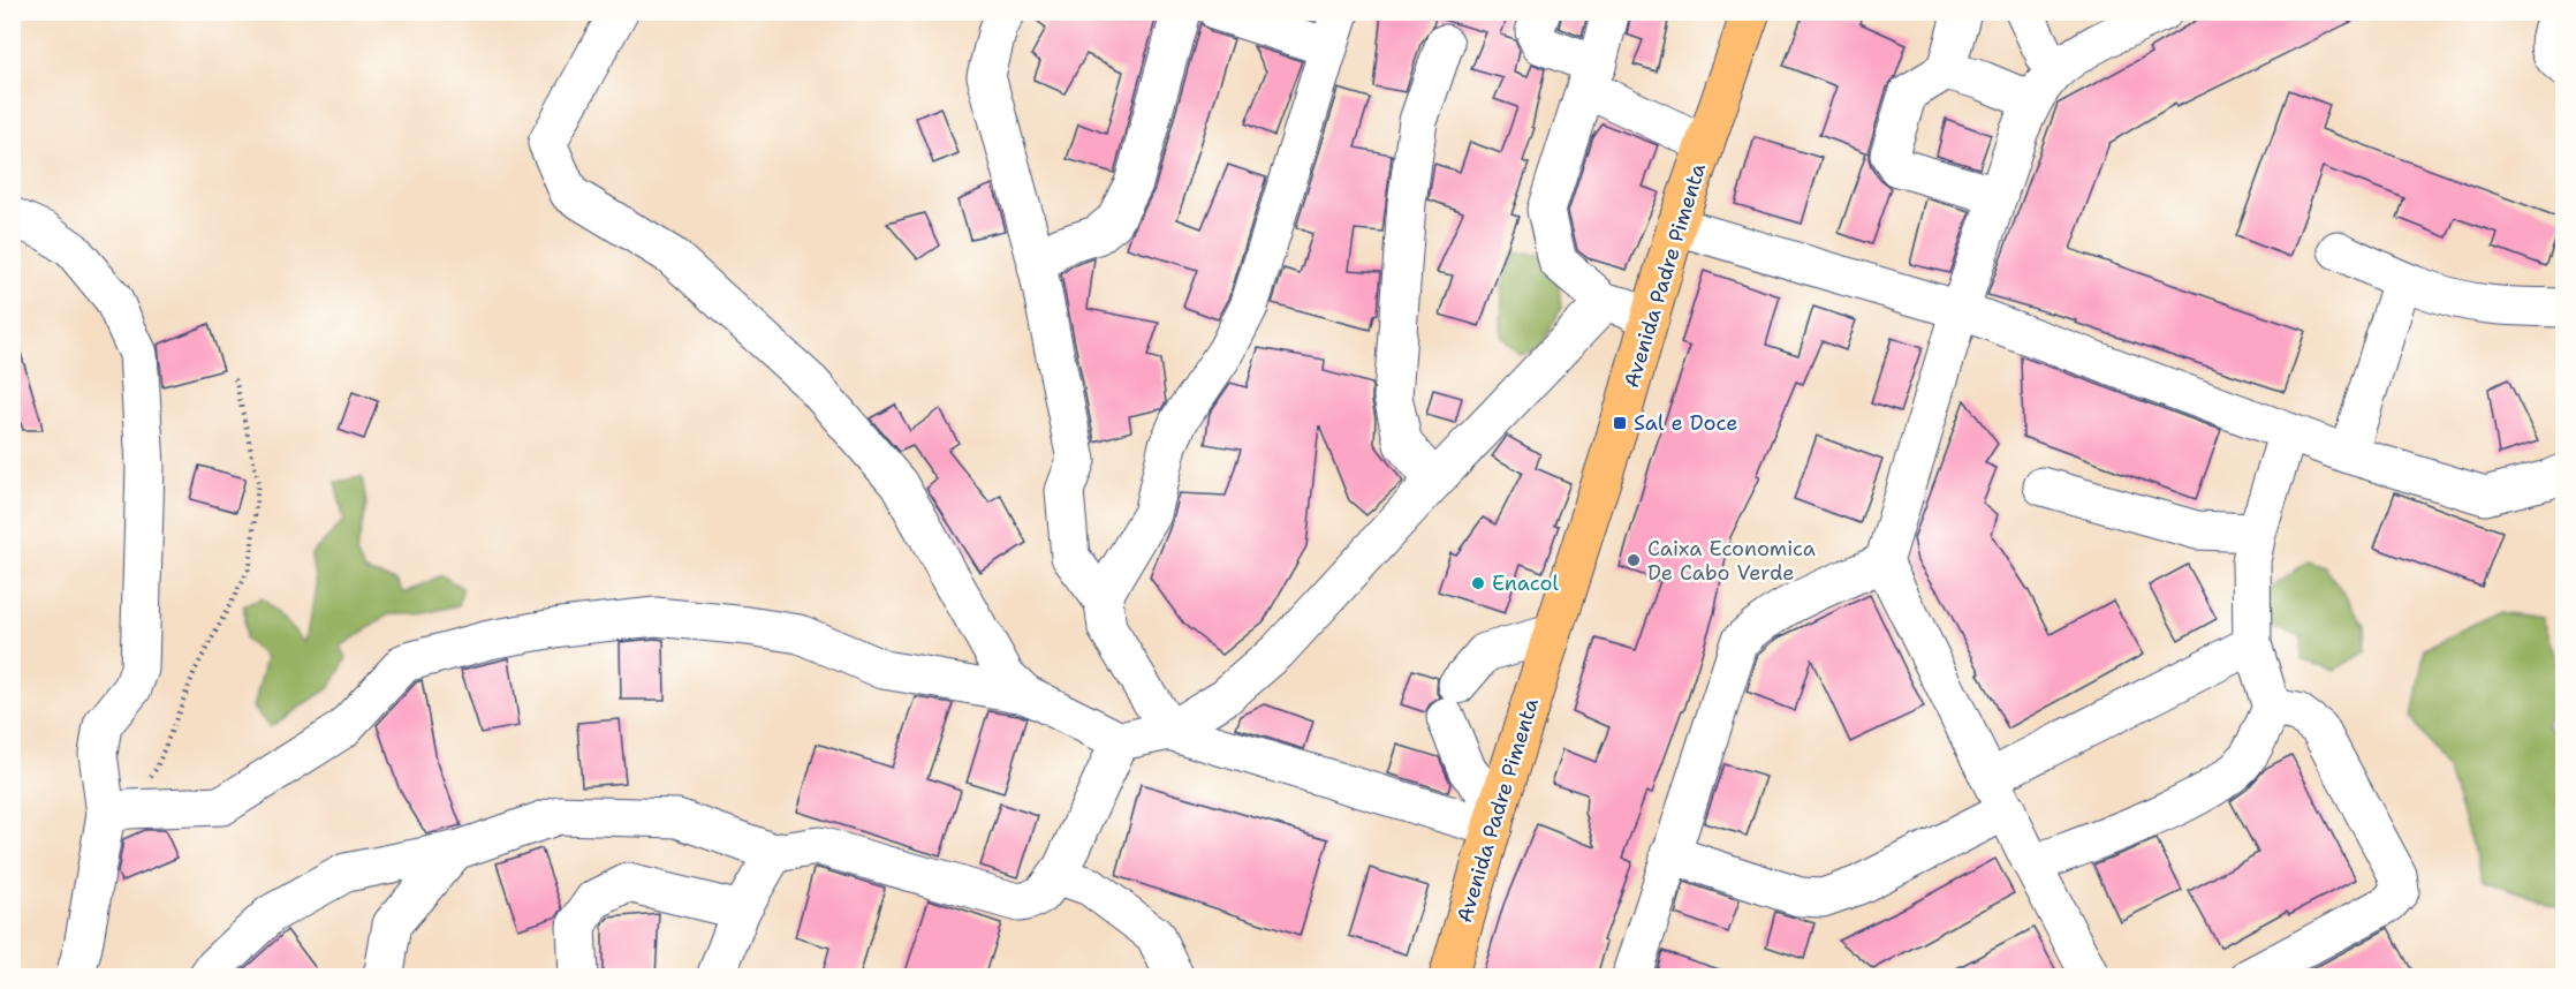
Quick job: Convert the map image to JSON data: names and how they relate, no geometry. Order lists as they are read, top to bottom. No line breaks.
{"streets":{"main road":["Avenida Padre Pimenta"]},"places":{"transit":["Sal e Doce"],"other":["Caixa Economica De Cabo Verde","Enacol"]}}
